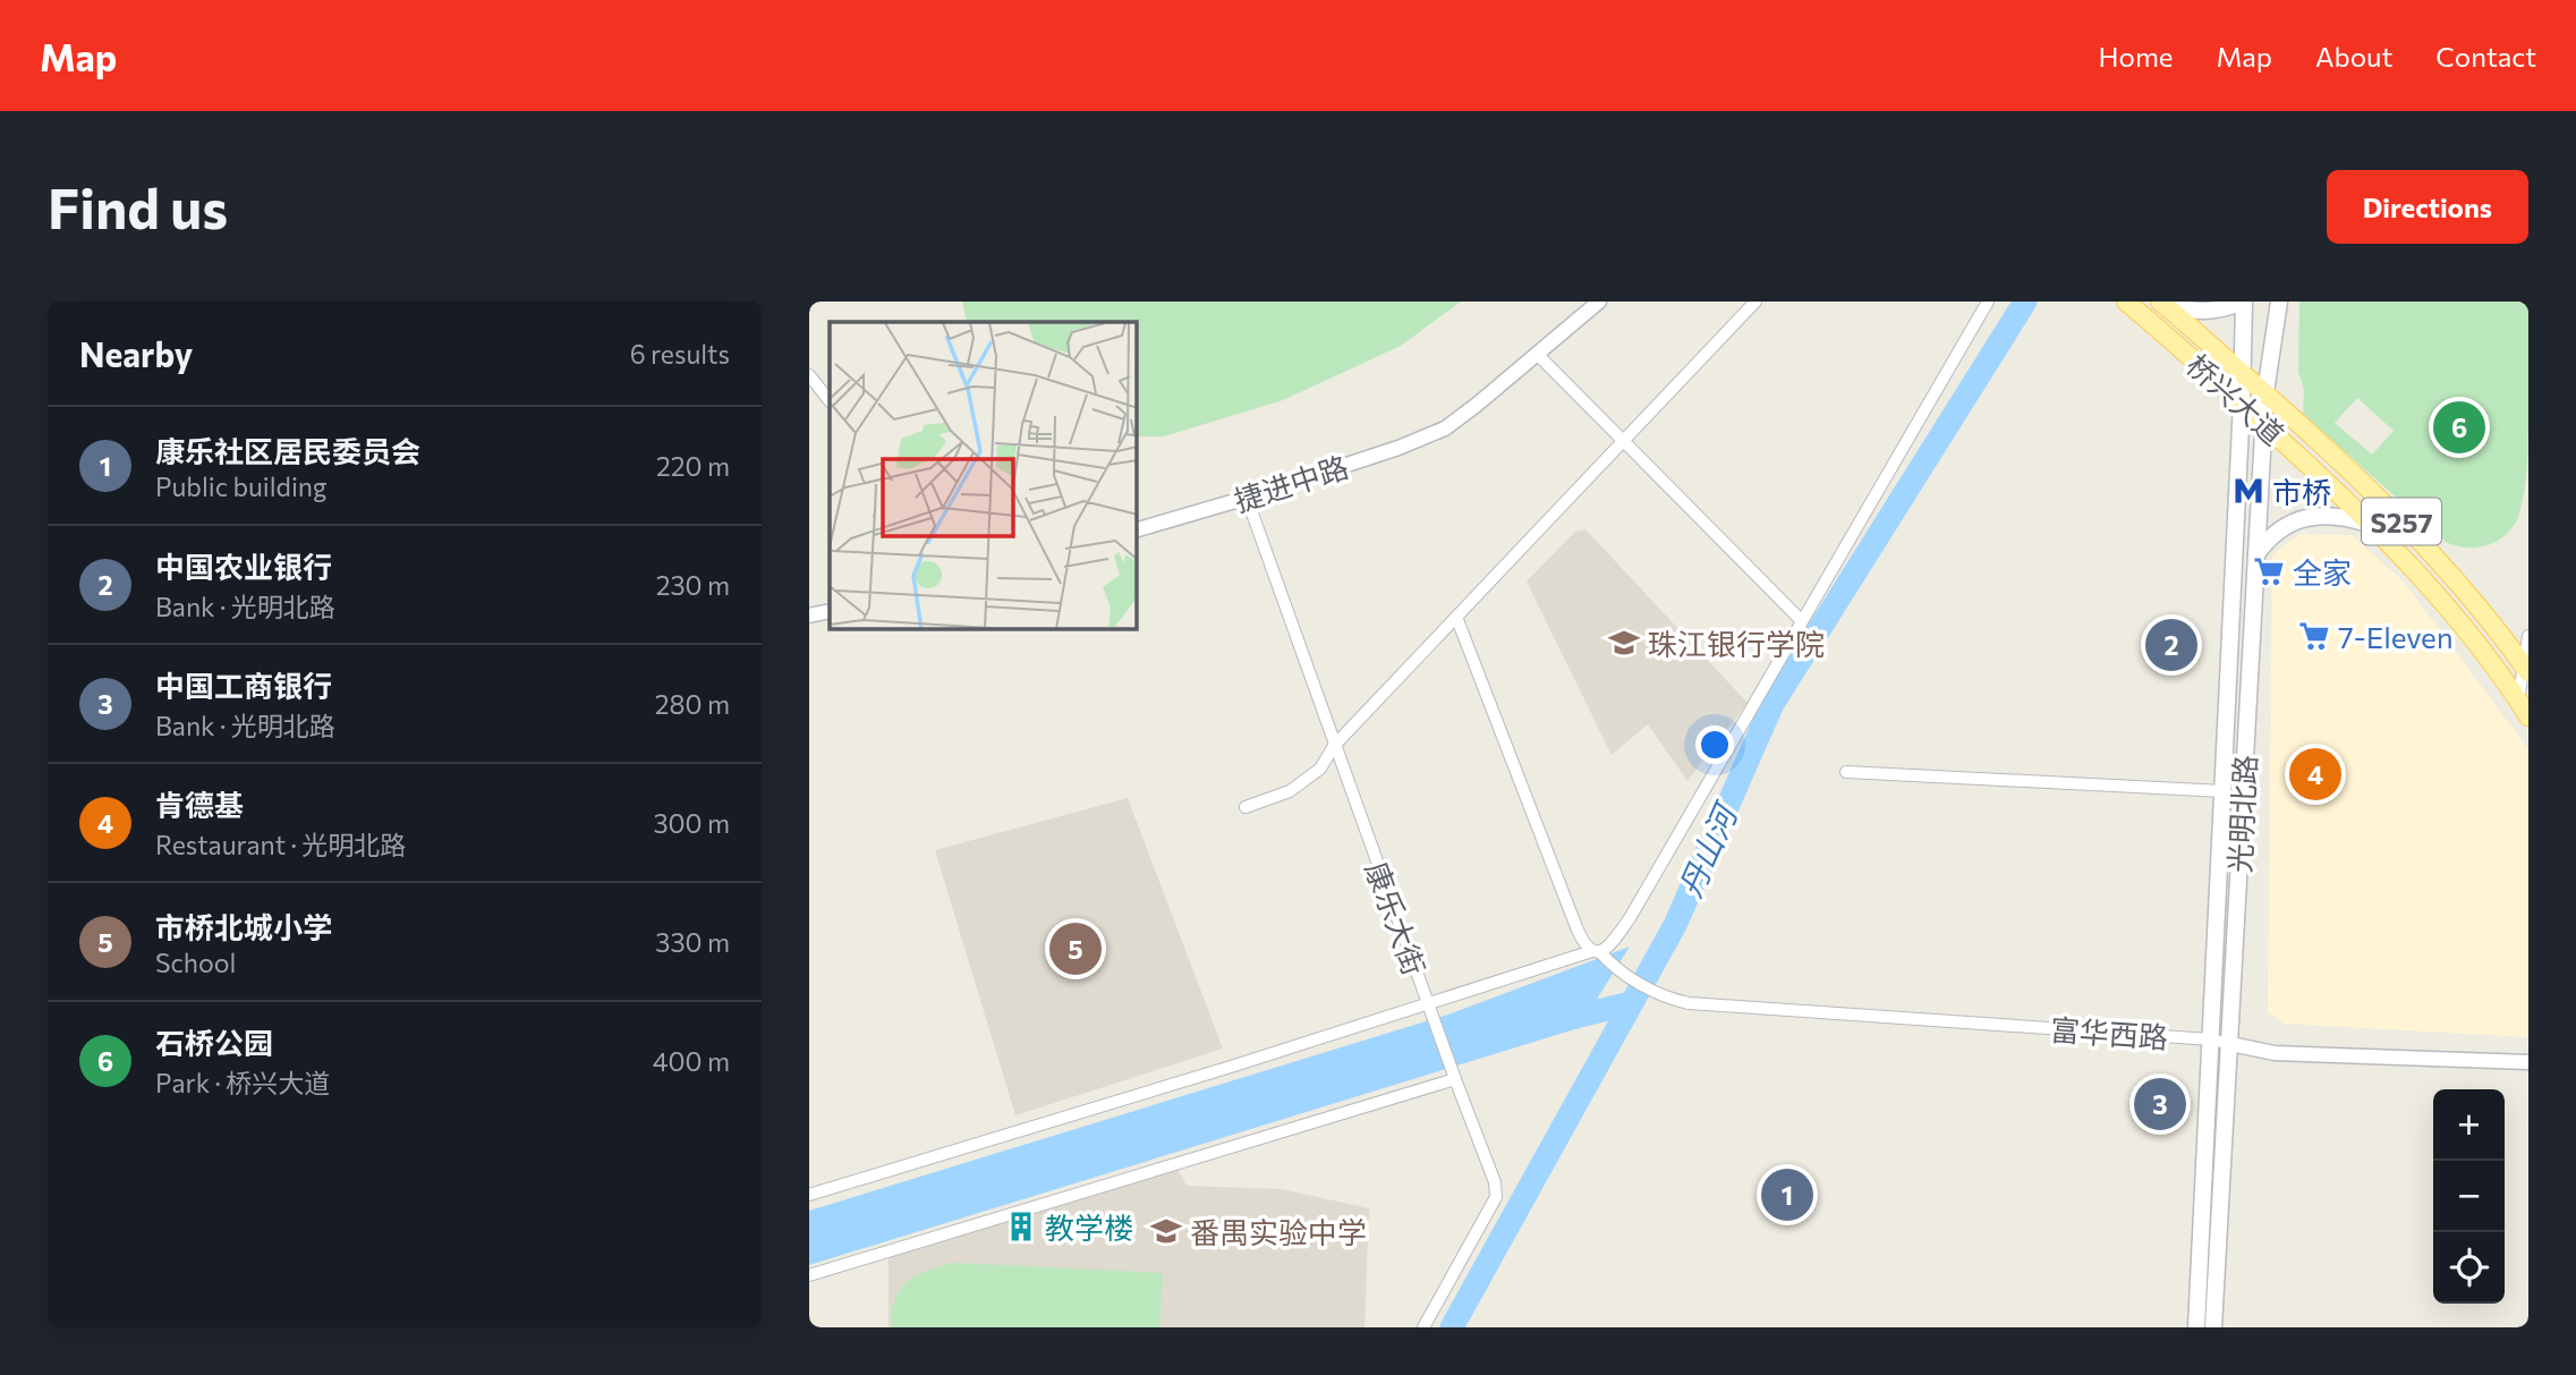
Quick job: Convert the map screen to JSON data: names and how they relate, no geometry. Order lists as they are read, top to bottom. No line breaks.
{"streets":{"main road":["桥兴大道","S257","光明北路"],"street":["捷进中路","康乐大街","富华西路"]},"crossings":[["桥兴大道","光明北路"],["捷进中路","康乐大街"],["光明北路","富华西路"]],"water":["丹山河"],"places":{"metro station":["市桥"],"supermarket":["全家","7-Eleven"],"school or university":["珠江银行学院","番禺实验中学"],"building":["教学楼"]},"page":{"header":"Map","nav":["Home","Map","About","Contact"],"buttons":"Directions","title":"Find us","heading":["Nearby","6 results"],"pins":["6","2","4","5","3","1"],"list":[{"mark":"1","name":"康乐社区居民委员会","note":"Public building","value":"220 m"},{"mark":"2","name":"中国农业银行","note":"Bank · 光明北路","value":"230 m"},{"mark":"3","name":"中国工商银行","note":"Bank · 光明北路","value":"280 m"},{"mark":"4","name":"肯德基","note":"Restaurant · 光明北路","value":"300 m"},{"mark":"5","name":"市桥北城小学","note":"School","value":"330 m"},{"mark":"6","name":"石桥公园","note":"Park · 桥兴大道","value":"400 m"}],"map_buttons":["+","−"]}}
